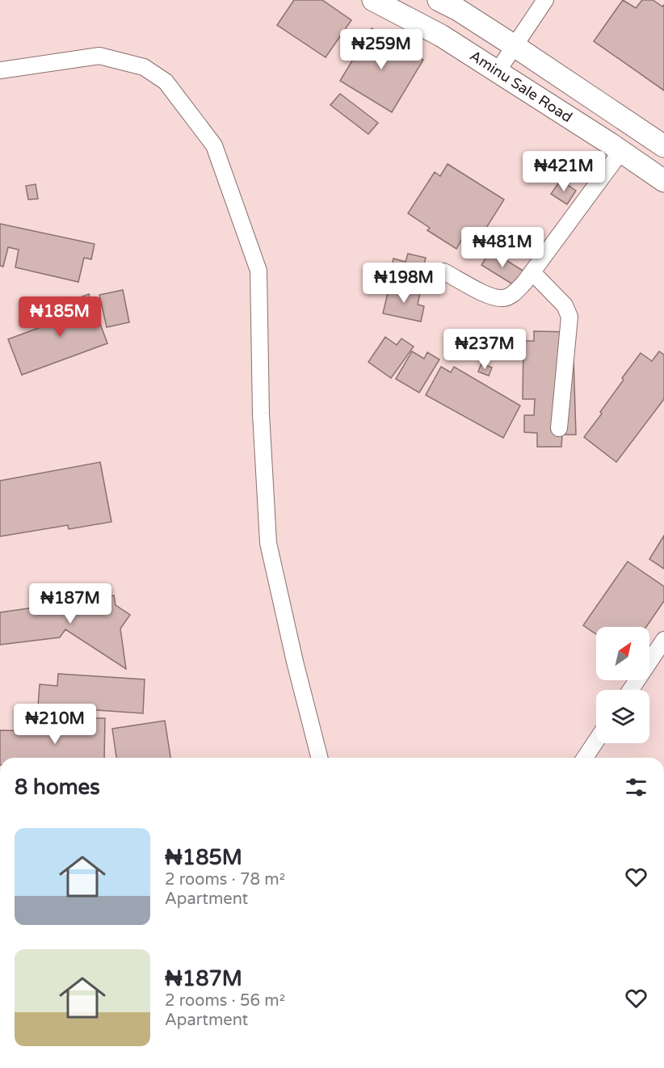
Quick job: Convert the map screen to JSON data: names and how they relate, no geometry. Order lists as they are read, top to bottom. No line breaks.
{"streets":{"street":["Aminu Sale Road"]},"north":"top right","page":{"price":["₦259M","₦421M","₦481M","₦198M","₦185M","₦237M","₦187M","₦210M"],"heading":"8 homes","list":[{"name":"₦185M","note":"2 rooms · 78 m² · Apartment"},{"name":"₦187M","note":"2 rooms · 56 m² · Apartment"}]}}
